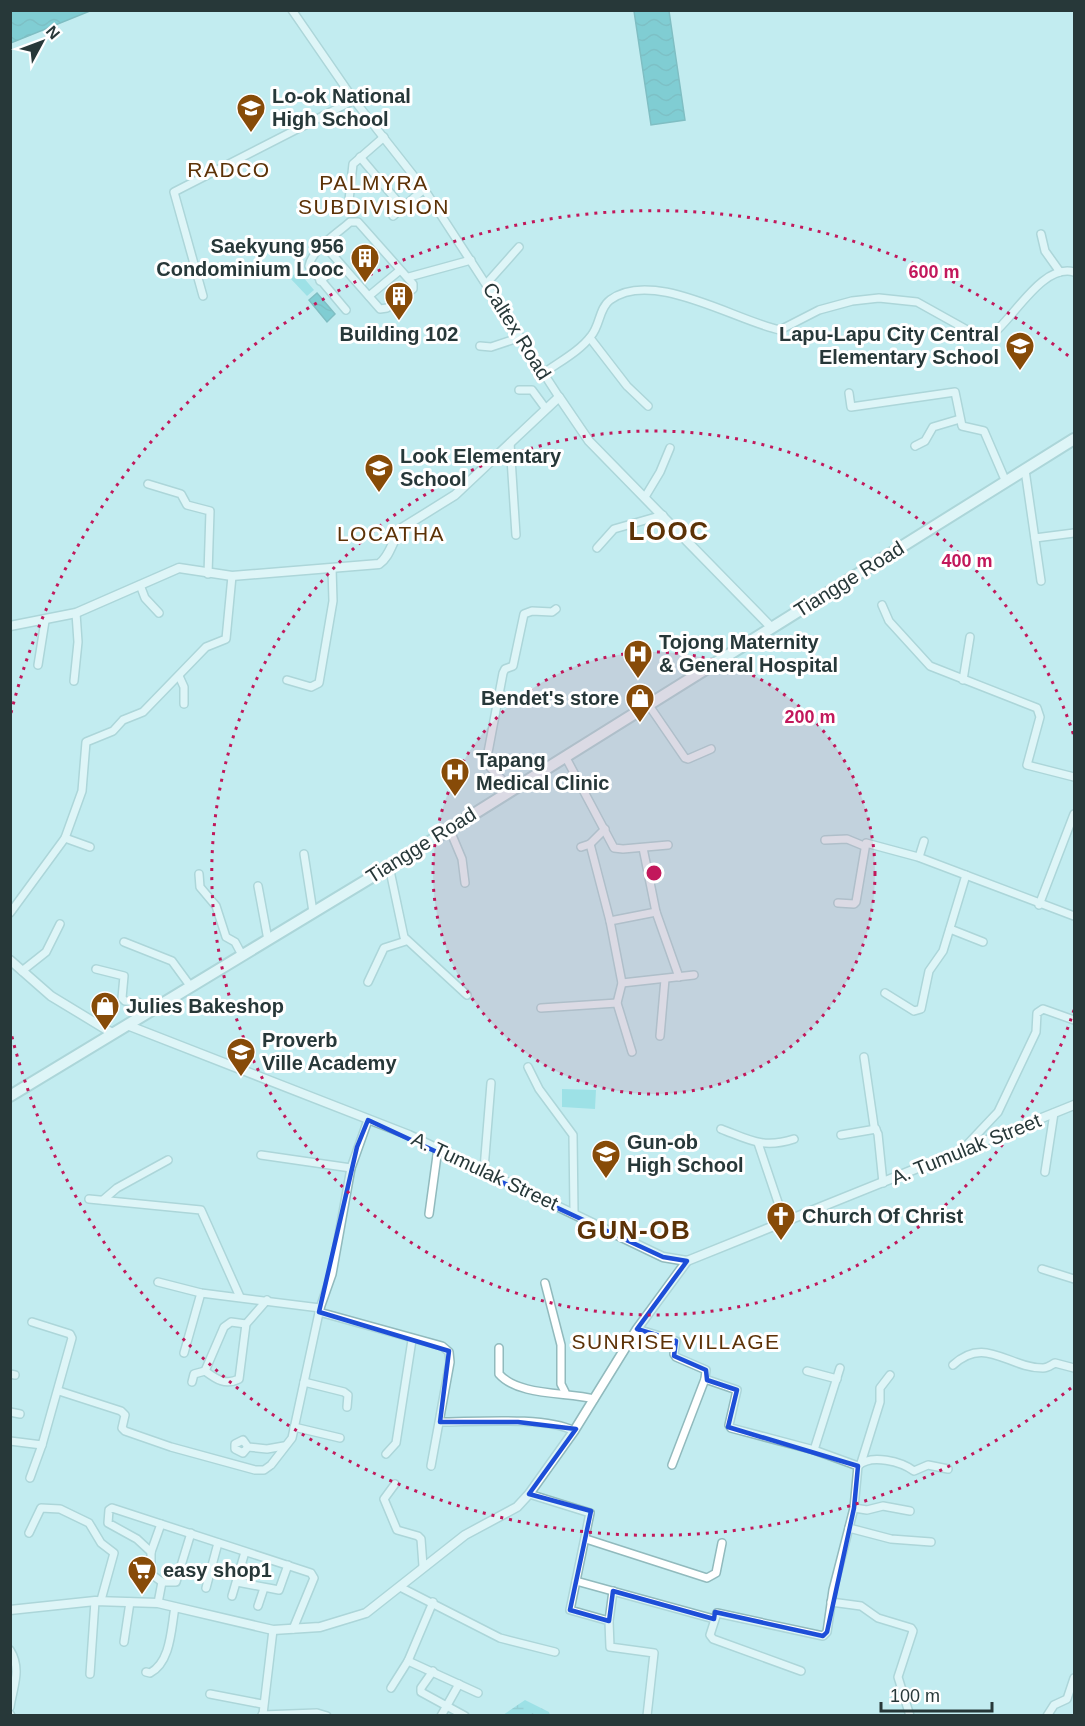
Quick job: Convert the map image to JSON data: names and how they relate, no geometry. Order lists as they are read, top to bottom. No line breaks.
{"streets":{"main road":["Tiangge Road"],"street":["Caltex Road","A. Tumulak Street"]},"crossings":[["Caltex Road","Tiangge Road"],["Tiangge Road","A. Tumulak Street"]],"districts":["RADCO","PALMYRA SUBDIVISION","LOOC","LOCATHA","GUN-OB","SUNRISE VILLAGE"],"places":{"school or university":["Lo-ok National High School","Lapu-Lapu City Central Elementary School","Look Elementary School","Proverb Ville Academy","Gun-ob High School"],"building":["Saekyung 956 Condominium Looc","Building 102"],"hospital":["Tojong Maternity & General Hospital","Tapang Medical Clinic"],"shop":["Bendet's store","Julies Bakeshop"],"church":["Church Of Christ"],"supermarket":["easy shop1"]},"scale_bar":"100 m","north":"top right","rings":["600 m","400 m","200 m"]}
